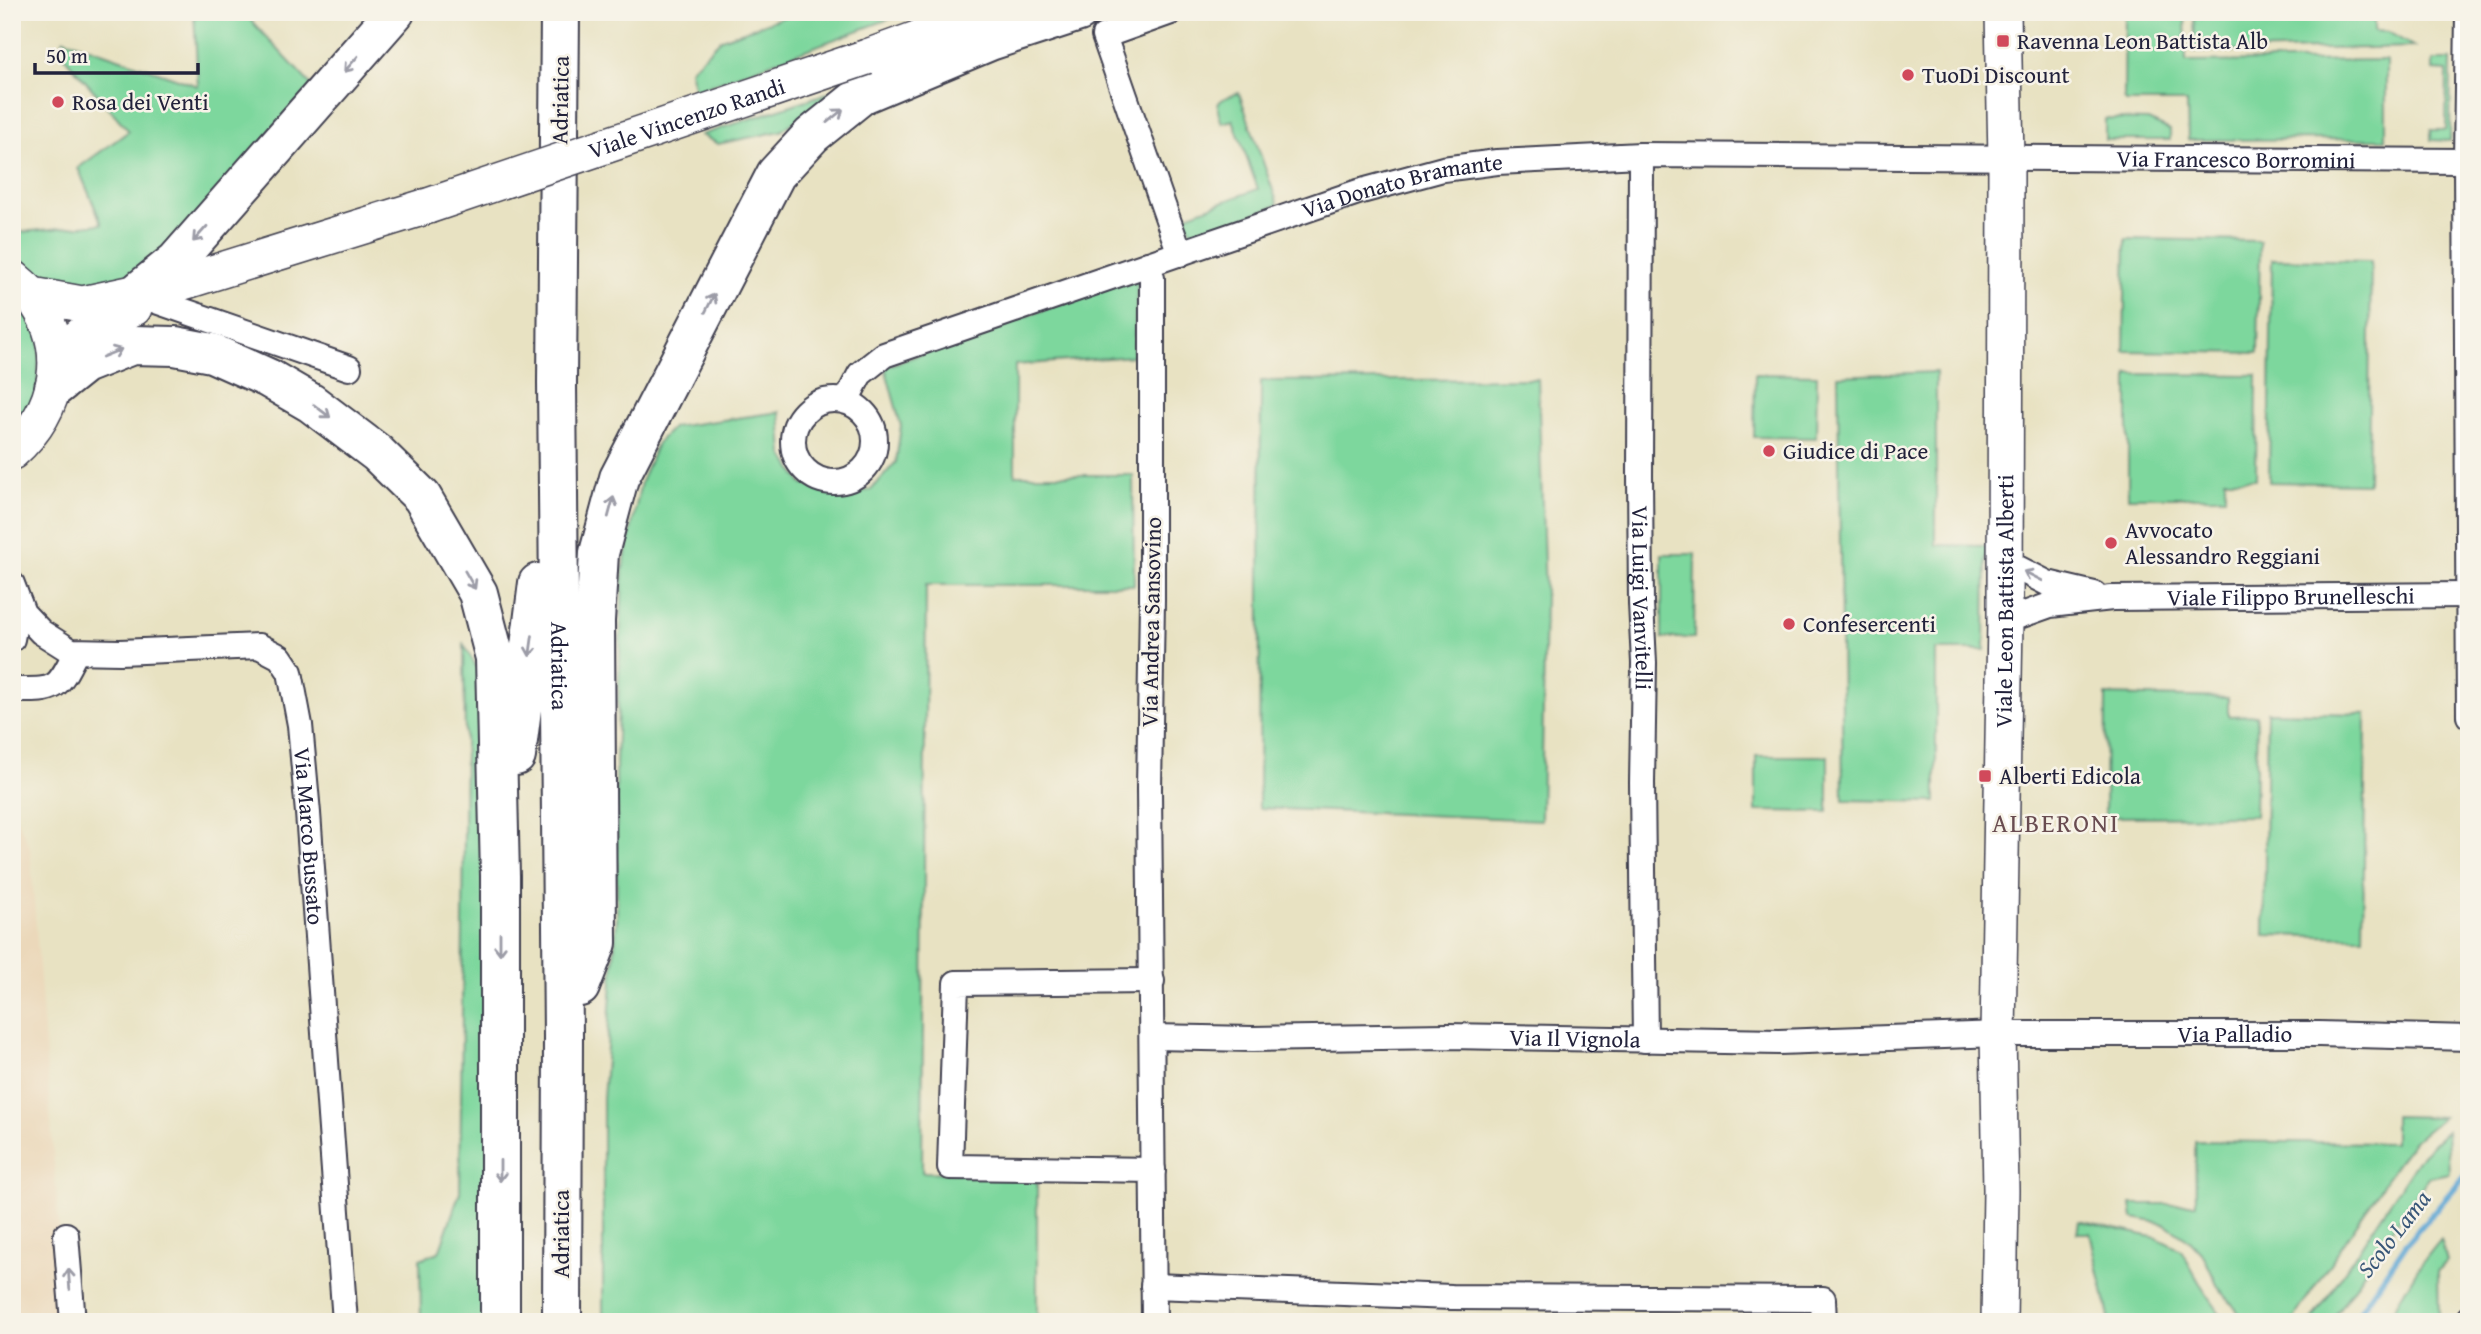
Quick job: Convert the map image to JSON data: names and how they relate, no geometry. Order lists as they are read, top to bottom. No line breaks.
{"streets":{"highway":["Adriatica"],"main road":["Viale Vincenzo Randi","Viale Leon Battista Alberti"],"street":["Via Francesco Borromini","Via Donato Bramante","Viale Filippo Brunelleschi","Via Luigi Vanvitelli","Via Andrea Sansovino","Via Marco Bussato","Via Palladio","Via Il Vignola"]},"crossings":[["Via Francesco Borromini","Via Donato Bramante"],["Via Francesco Borromini","Viale Leon Battista Alberti"],["Via Donato Bramante","Via Luigi Vanvitelli"],["Via Donato Bramante","Viale Leon Battista Alberti"],["Via Donato Bramante","Via Andrea Sansovino"],["Viale Filippo Brunelleschi","Viale Leon Battista Alberti"],["Via Luigi Vanvitelli","Via Il Vignola"],["Viale Leon Battista Alberti","Via Palladio"],["Viale Leon Battista Alberti","Via Il Vignola"],["Via Andrea Sansovino","Via Il Vignola"],["Via Palladio","Via Il Vignola"]],"districts":["ALBERONI"],"water":["Scolo Lama"],"places":{"transit":["Ravenna Leon Battista Alb","Alberti Edicola"],"other":["TuoDi Discount","Rosa dei Venti","Giudice di Pace","Avvocato Alessandro Reggiani","Confesercenti"]},"scale_bar":"50 m"}
